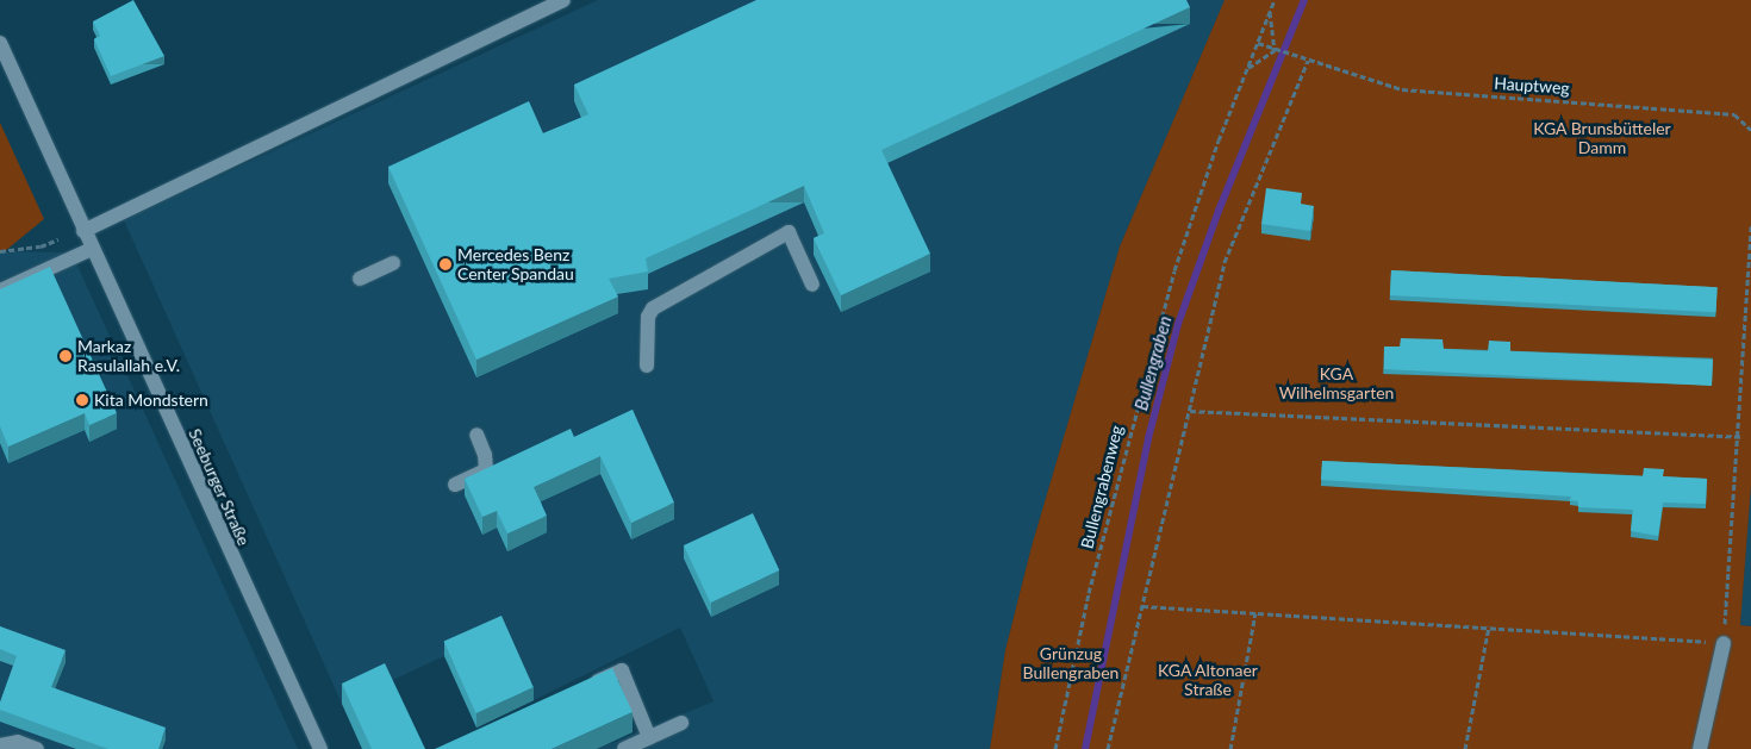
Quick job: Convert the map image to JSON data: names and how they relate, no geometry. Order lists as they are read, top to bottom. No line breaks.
{"streets":{"street":["Seeburger Straße"],"path":["Hauptweg","Bullengrabenweg"]},"crossings":[["Hauptweg","Bullengrabenweg"]],"water":["Bullengraben"],"parks":["KGA Brunsbütteler Damm","KGA Wilhelmsgarten","Grünzug Bullengraben","KGA Altonaer Straße"],"places":["Mercedes Benz Center Spandau","Markaz Rasulallah e.V.","Kita Mondstern"]}
